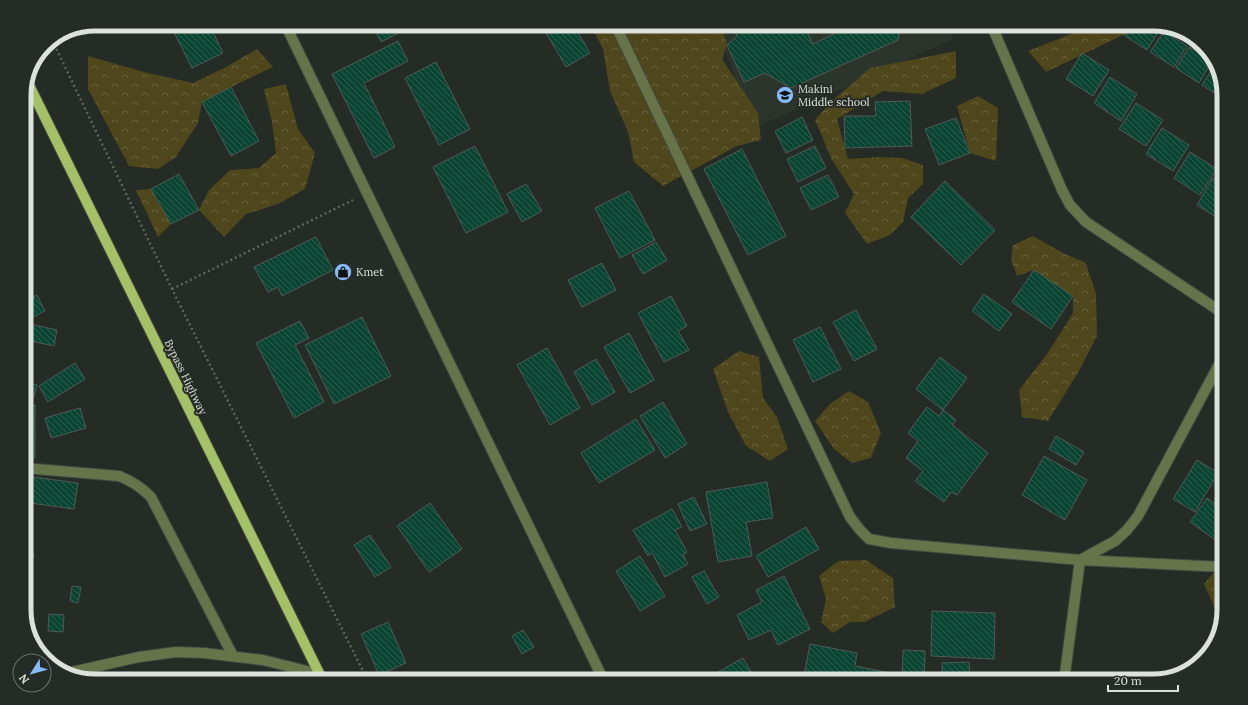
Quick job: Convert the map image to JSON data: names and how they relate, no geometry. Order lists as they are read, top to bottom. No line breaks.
{"streets":{"main road":["Bypass Highway"]},"places":{"school or university":["Makini Middle school"],"shop":["Kmet"]},"scale_bar":"20 m","north":"bottom left"}
